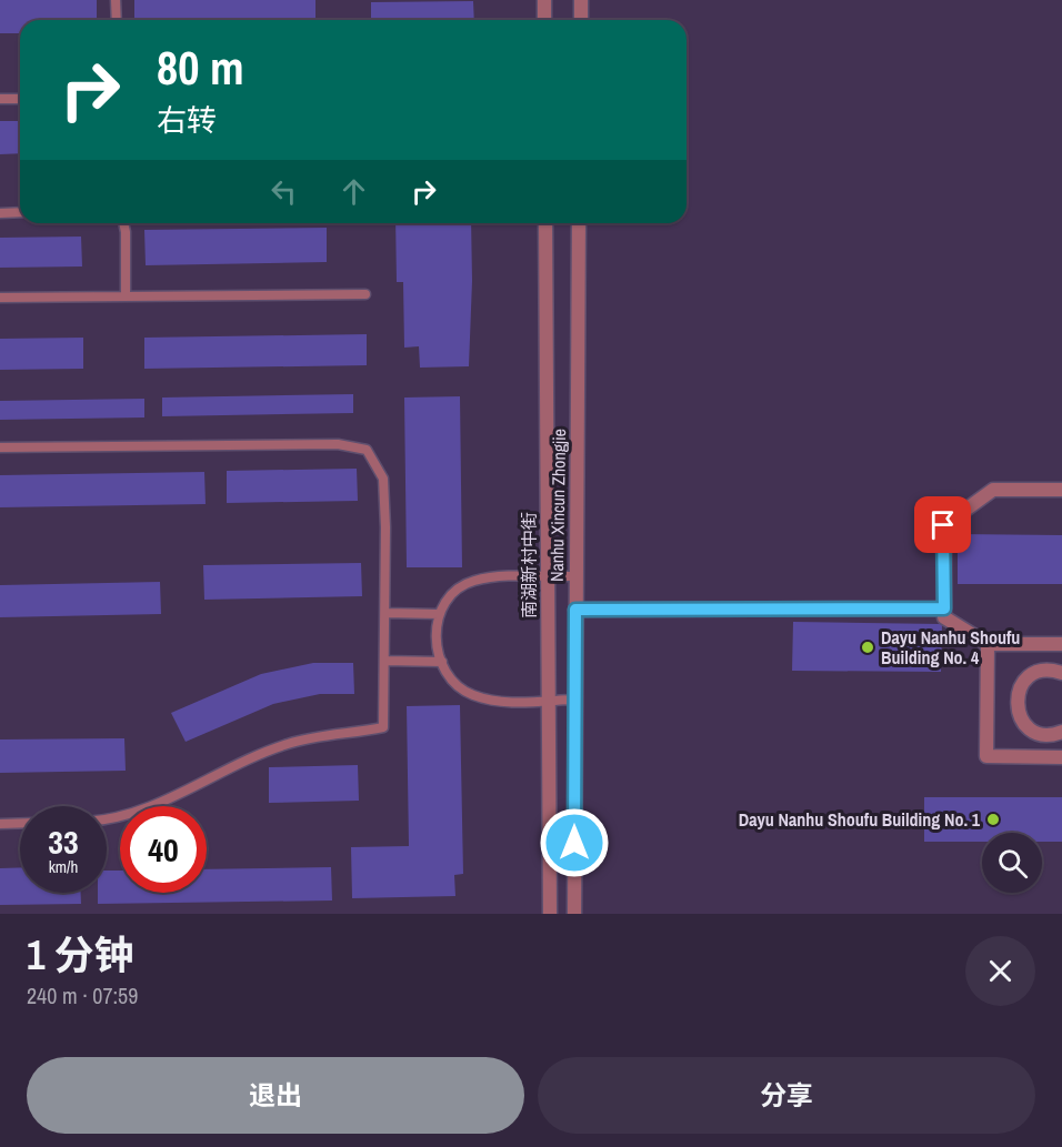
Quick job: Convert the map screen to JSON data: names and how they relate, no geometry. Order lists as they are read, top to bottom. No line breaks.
{"streets":{"street":["Nanhu Xincun Zhongjie","南湖新村中街"]},"places":["Dayu Nanhu Shoufu Building No. 4","Dayu Nanhu Shoufu Building No. 1"],"page":{"turn":["80 m","右转"],"speed":"33 km/h","limit":"40","heading":["1 分钟","240 m · 07:59"],"buttons":["退出","分享"]}}
